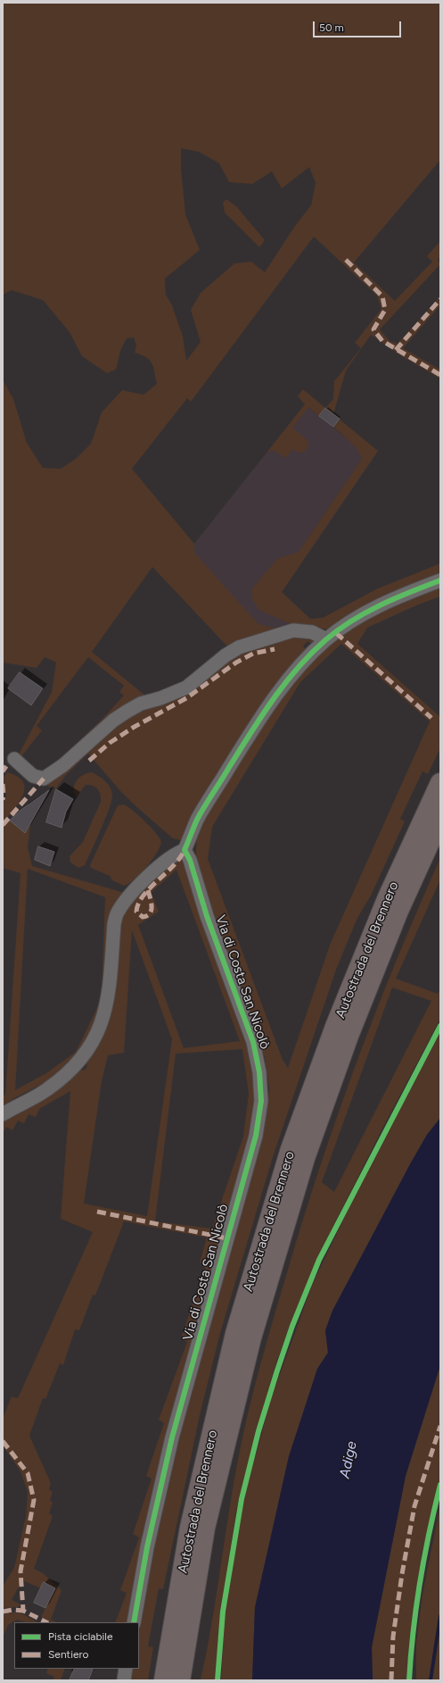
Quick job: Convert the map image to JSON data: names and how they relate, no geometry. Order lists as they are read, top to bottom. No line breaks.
{"streets":{"highway":["Autostrada del Brennero"],"street":["Via di Costa San Nicolò"]},"water":["Adige"],"legend":["Pista ciclabile","Sentiero"],"scale_bar":"50 m"}
